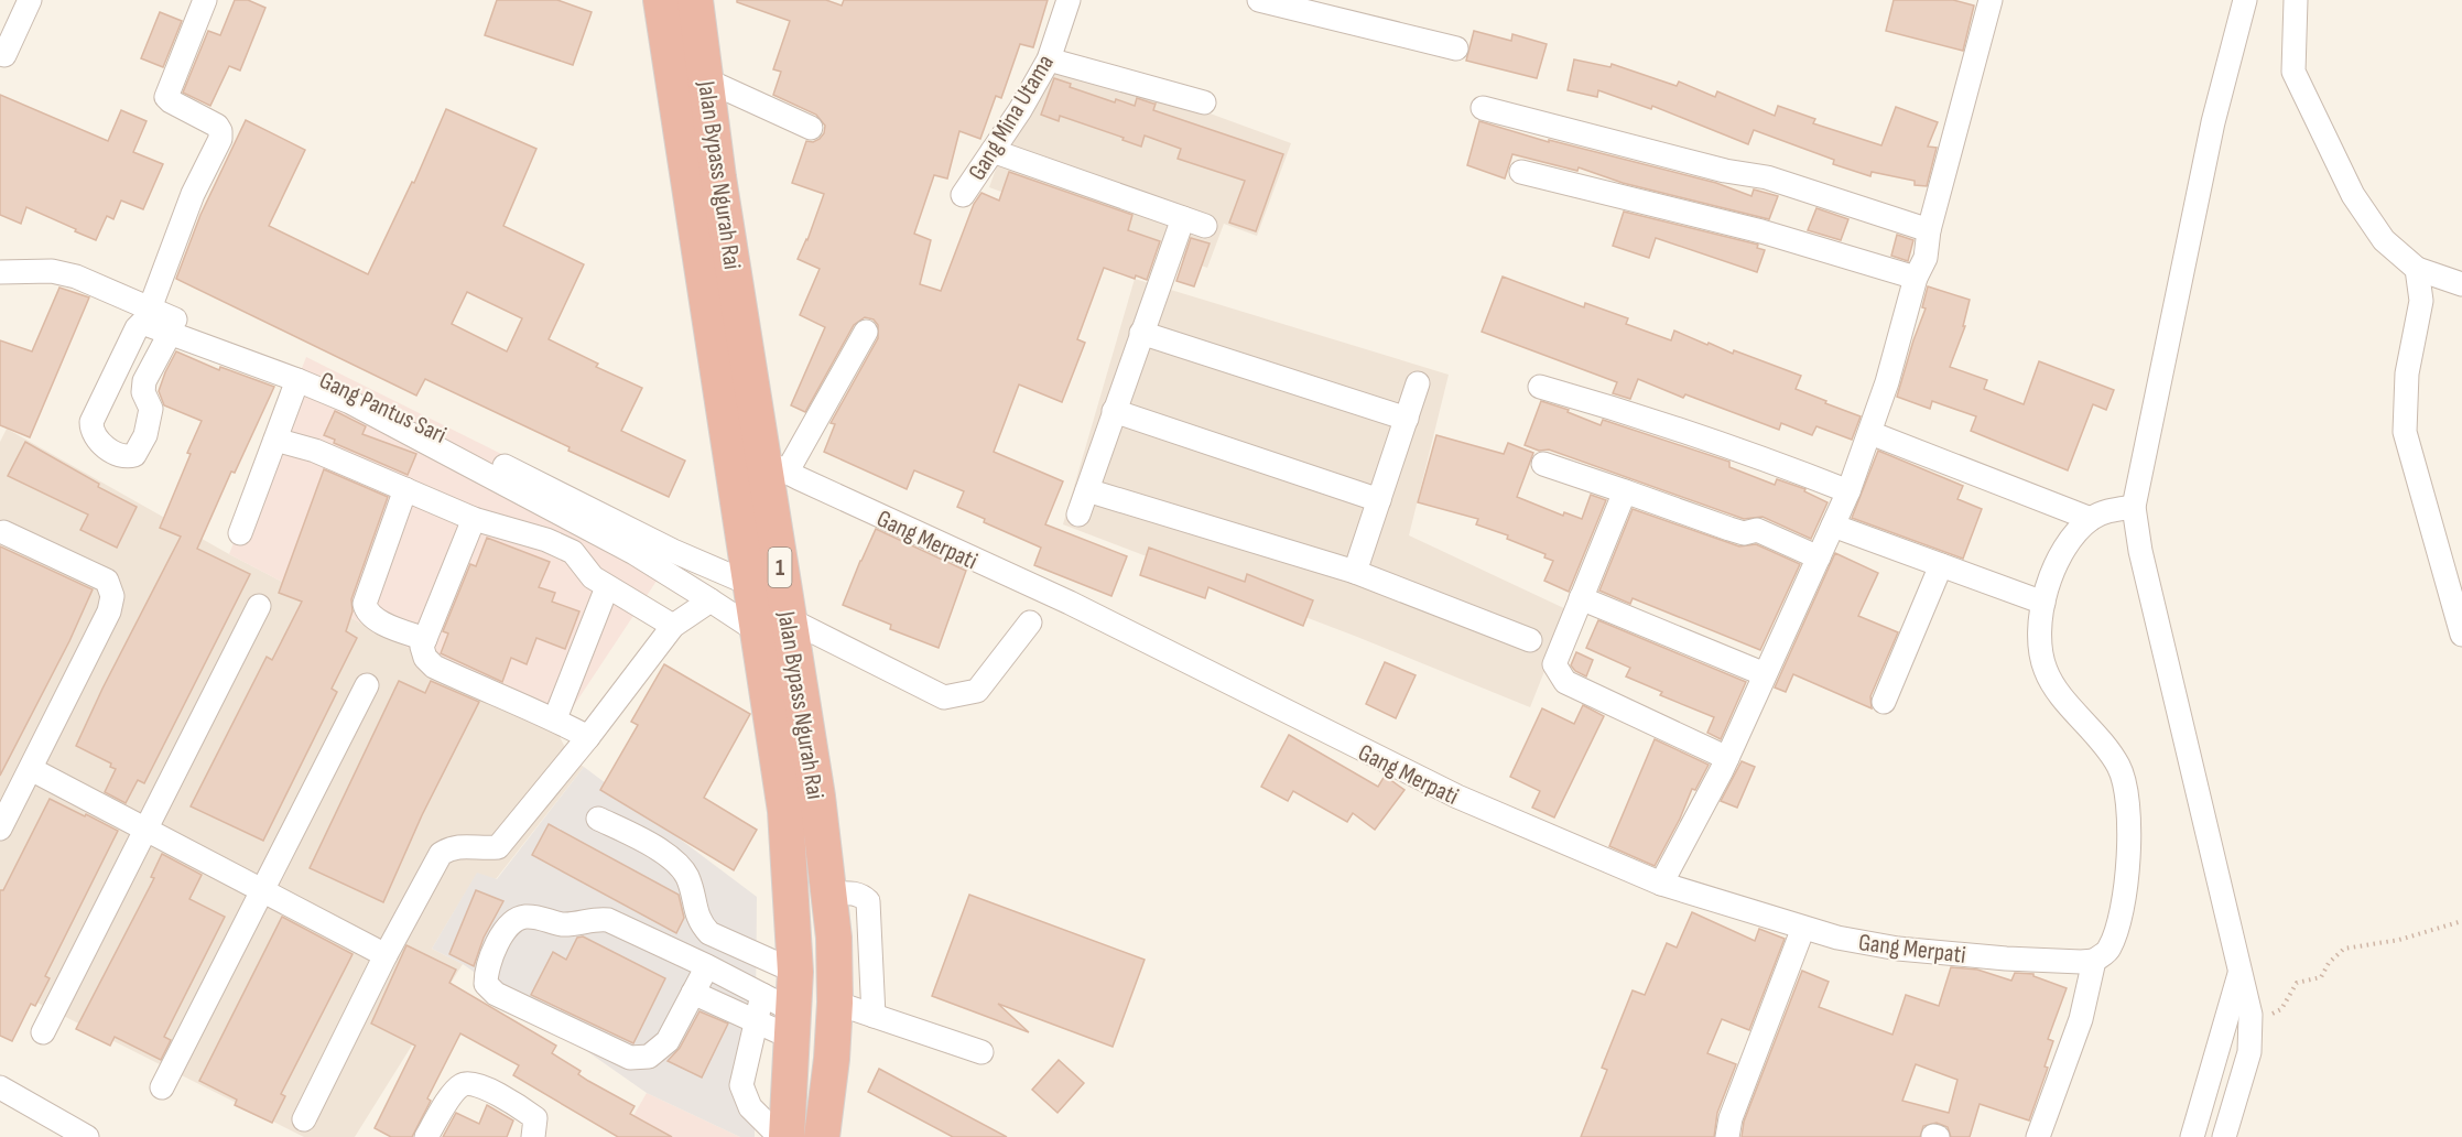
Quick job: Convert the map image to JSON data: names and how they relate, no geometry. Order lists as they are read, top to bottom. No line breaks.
{"streets":{"highway":["Jalan Bypass Ngurah Rai","1"],"street":["Gang Mina Utama","Gang Pantus Sari","Gang Merpati"]},"crossings":[["Jalan Bypass Ngurah Rai","Gang Pantus Sari"],["Jalan Bypass Ngurah Rai","Gang Merpati"]]}
